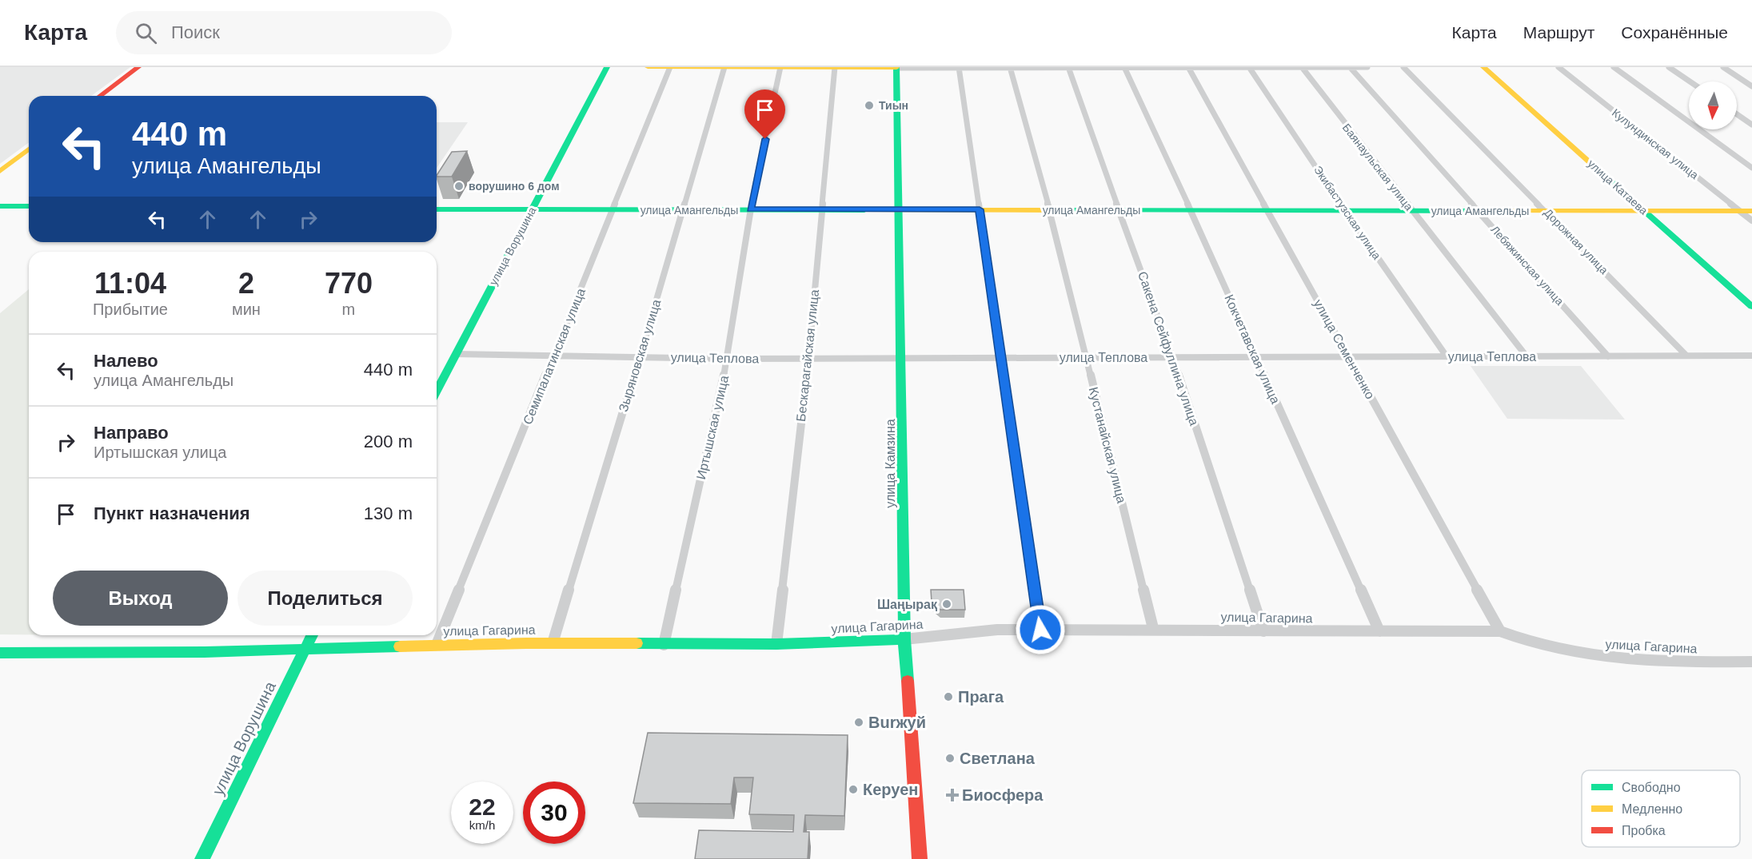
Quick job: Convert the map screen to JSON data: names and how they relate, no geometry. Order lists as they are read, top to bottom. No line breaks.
{"streets":{"street":["Кулундинская улица","Баянаульская улица","улица Катаева","улица Амангельды","Экибастузская улица","Дорожная улица","улица Ворушина","Лебяжинская улица","Сакена Сейфуллина улица","Кокчетавская улица","улица Семенченко","Зыряновская улица","Бескарагайская улица","Семипалатинская улица","улица Теплова","Иртышская улица","Кустанайская улица","улица Камзина","улица Гагарина"]},"crossings":[["Кулундинская улица","улица Амангельды"],["Баянаульская улица","улица Амангельды"],["Баянаульская улица","улица Теплова"],["улица Катаева","улица Амангельды"],["улица Амангельды","Экибастузская улица"],["улица Амангельды","Дорожная улица"],["улица Амангельды","улица Ворушина"],["улица Амангельды","Лебяжинская улица"],["улица Амангельды","Сакена Сейфуллина улица"],["улица Амангельды","Кокчетавская улица"],["улица Амангельды","улица Семенченко"],["улица Амангельды","Зыряновская улица"],["улица Амангельды","Бескарагайская улица"],["улица Амангельды","Семипалатинская улица"],["улица Амангельды","Иртышская улица"],["улица Амангельды","Кустанайская улица"],["улица Амангельды","улица Камзина"],["Экибастузская улица","улица Теплова"],["Дорожная улица","улица Теплова"],["улица Ворушина","улица Теплова"],["улица Ворушина","улица Гагарина"],["Лебяжинская улица","улица Теплова"],["Сакена Сейфуллина улица","улица Теплова"],["Сакена Сейфуллина улица","улица Гагарина"],["Кокчетавская улица","улица Теплова"],["Кокчетавская улица","улица Гагарина"],["улица Семенченко","улица Теплова"],["улица Семенченко","улица Гагарина"],["Зыряновская улица","улица Теплова"],["Зыряновская улица","улица Гагарина"],["Бескарагайская улица","улица Теплова"],["Бескарагайская улица","улица Гагарина"],["Семипалатинская улица","улица Теплова"],["Семипалатинская улица","улица Гагарина"],["улица Теплова","Иртышская улица"],["улица Теплова","Кустанайская улица"],["улица Теплова","улица Камзина"],["Иртышская улица","улица Гагарина"],["Кустанайская улица","улица Гагарина"],["улица Камзина","улица Гагарина"]],"places":{"other":["Тиын","ворушино 6 дом","Шаңырақ","Прага","Burжуй","Светлана","Керуен"],"health":["Биосфера"]},"legend":["Свободно","Медленно","Пробка"],"north":"bottom","page":{"header":"Карта","search":"Поиск","nav":["Карта","Маршрут","Сохранённые"],"turn":["440 m","улица Амангельды"],"eta":["11:04","Прибытие","2","мин","770","m"],"list":[{"name":"Налево","note":"улица Амангельды","value":"440 m"},{"name":"Направо","note":"Иртышская улица","value":"200 m"},{"name":"Пункт назначения","value":"130 m"}],"buttons":["Выход","Поделиться"],"speed":"22 km/h","limit":"30"}}
